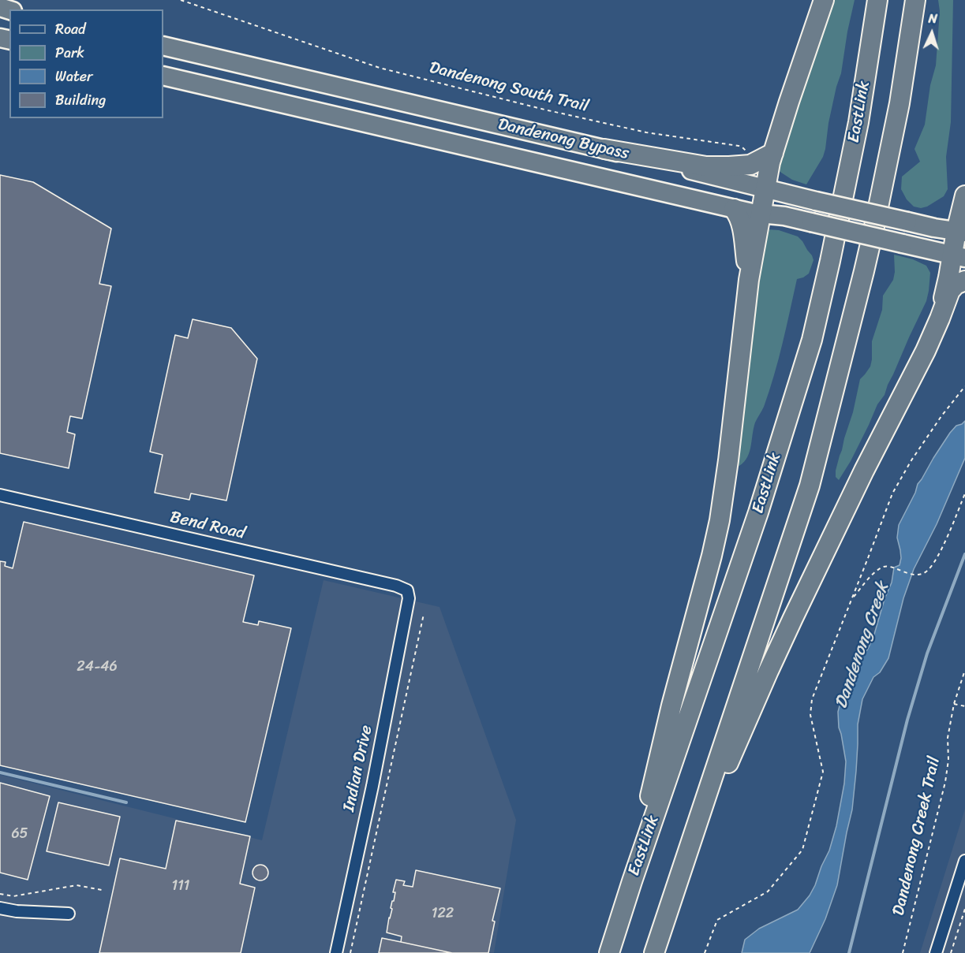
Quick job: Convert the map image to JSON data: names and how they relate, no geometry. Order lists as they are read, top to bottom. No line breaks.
{"streets":{"highway":["EastLink","Dandenong Bypass"],"street":["Bend Road","Indian Drive"],"path":["Dandenong South Trail","Dandenong Creek Trail"]},"crossings":[["Bend Road","Indian Drive"]],"water":["Dandenong Creek"],"house_numbers":["24-46","65","111","122"],"legend":["Road","Park","Water","Building"],"north":"top"}
